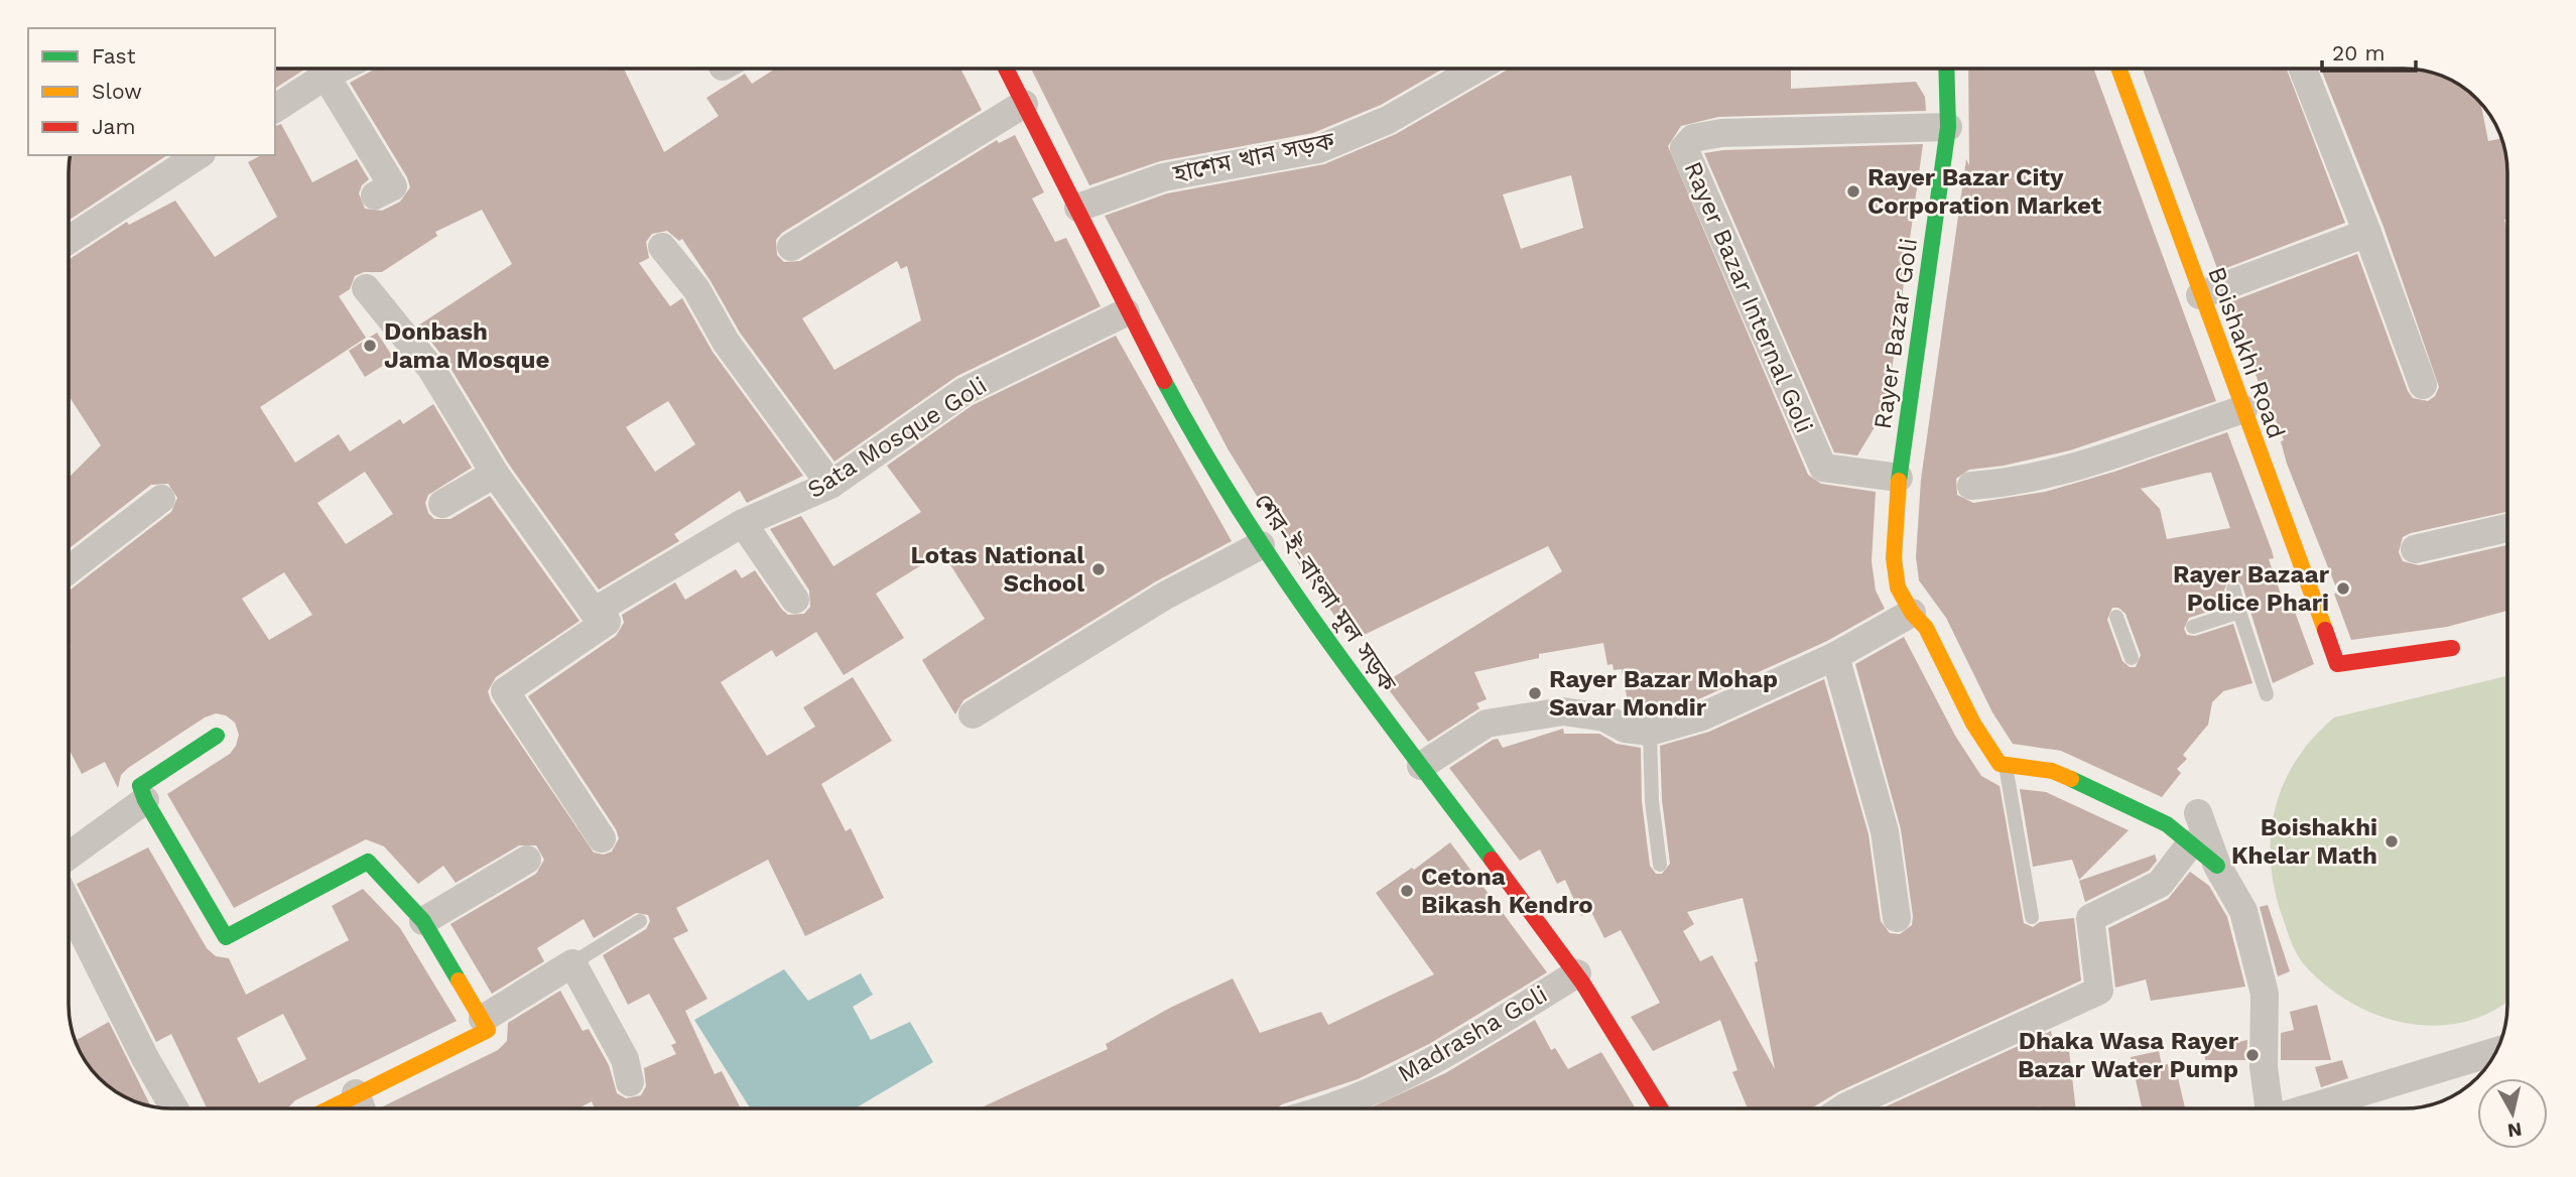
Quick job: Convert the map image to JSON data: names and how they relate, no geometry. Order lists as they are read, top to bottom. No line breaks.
{"streets":{"street":["হাশেম খান সড়ক","Rayer Bazar Internal Goli","Rayer Bazar Goli","Boishakhi Road","Sata Mosque Goli","শের-ই-বাংলা মূল সড়ক","Madrasha Goli"]},"crossings":[["হাশেম খান সড়ক","শের-ই-বাংলা মূল সড়ক"],["Rayer Bazar Internal Goli","Rayer Bazar Goli"],["Sata Mosque Goli","শের-ই-বাংলা মূল সড়ক"],["শের-ই-বাংলা মূল সড়ক","Madrasha Goli"]],"places":["Rayer Bazar City Corporation Market","Donbash Jama Mosque","Lotas National School","Rayer Bazaar Police Phari","Rayer Bazar Mohap Savar Mondir","Boishakhi Khelar Math","Cetona Bikash Kendro","Dhaka Wasa Rayer Bazar Water Pump"],"legend":["Fast","Slow","Jam"],"scale_bar":"20 m","north":"bottom"}
